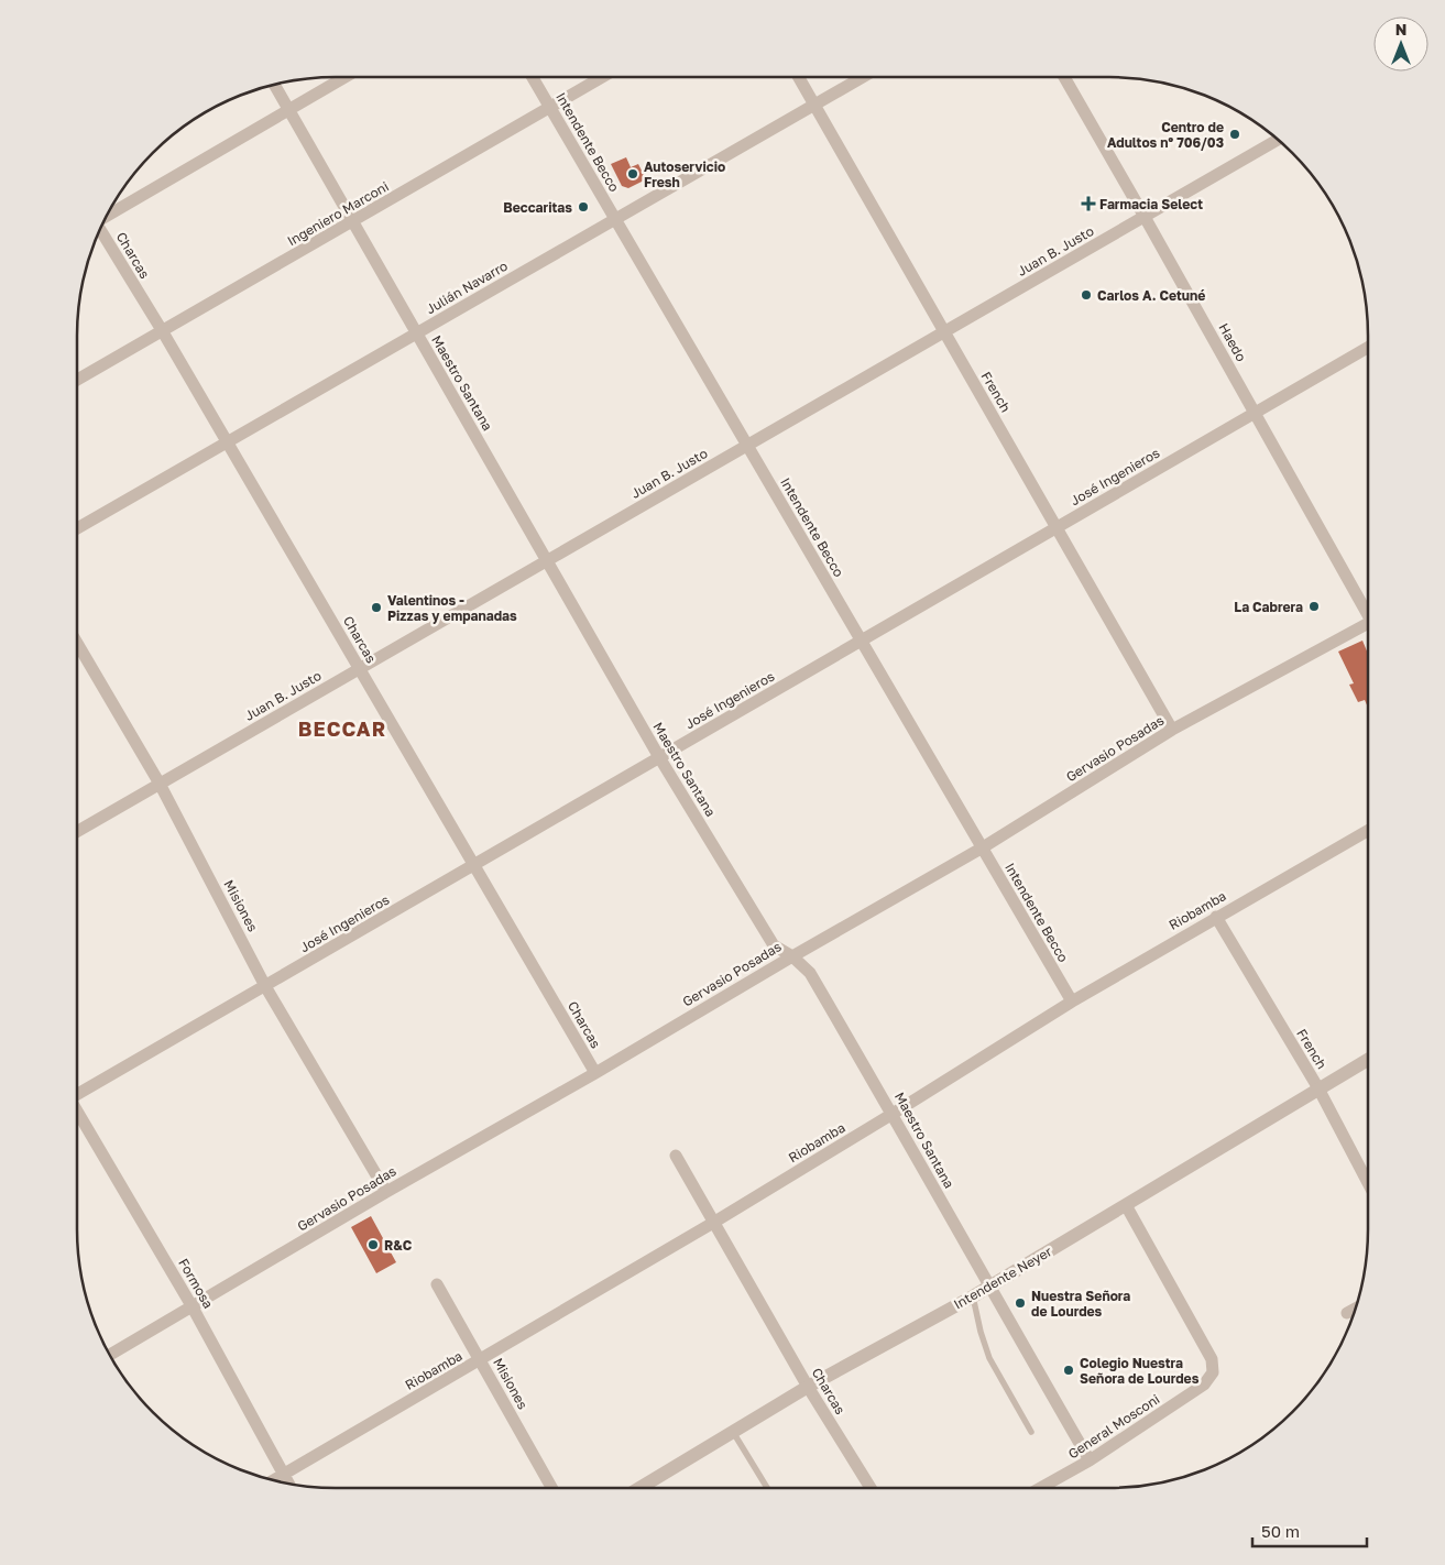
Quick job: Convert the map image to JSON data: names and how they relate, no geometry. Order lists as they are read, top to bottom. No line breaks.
{"streets":{"street":["Intendente Becco","Ingeniero Marconi","Juan B. Justo","Charcas","Julián Navarro","Haedo","Maestro Santana","French","José Ingenieros","Gervasio Posadas","Misiones","Riobamba","Intendente Neyer","Formosa","General Mosconi"]},"crossings":[["Intendente Becco","Ingeniero Marconi"],["Intendente Becco","Juan B. Justo"],["Intendente Becco","Julián Navarro"],["Intendente Becco","José Ingenieros"],["Intendente Becco","Gervasio Posadas"],["Intendente Becco","Riobamba"],["Ingeniero Marconi","Charcas"],["Ingeniero Marconi","Maestro Santana"],["Juan B. Justo","Charcas"],["Juan B. Justo","Haedo"],["Juan B. Justo","Maestro Santana"],["Juan B. Justo","French"],["Juan B. Justo","Misiones"],["Charcas","Julián Navarro"],["Charcas","José Ingenieros"],["Charcas","Gervasio Posadas"],["Charcas","Riobamba"],["Charcas","Intendente Neyer"],["Julián Navarro","Maestro Santana"],["Julián Navarro","French"],["Haedo","José Ingenieros"],["Maestro Santana","José Ingenieros"],["Maestro Santana","Gervasio Posadas"],["Maestro Santana","Riobamba"],["Maestro Santana","Intendente Neyer"],["Maestro Santana","General Mosconi"],["French","José Ingenieros"],["French","Gervasio Posadas"],["French","Riobamba"],["French","Intendente Neyer"],["José Ingenieros","Misiones"],["Gervasio Posadas","Misiones"],["Gervasio Posadas","Formosa"],["Misiones","Riobamba"],["Riobamba","Formosa"],["Intendente Neyer","General Mosconi"]],"districts":["BECCAR"],"places":{"other":["Centro de Adultos nº 706/03","Autoservicio Fresh","Beccaritas","Carlos A. Cetuné","La Cabrera","Valentinos - Pizzas y empanadas","R&C","Nuestra Señora de Lourdes","Colegio Nuestra Señora de Lourdes"],"health":["Farmacia Select"]},"scale_bar":"50 m","north":"top"}
